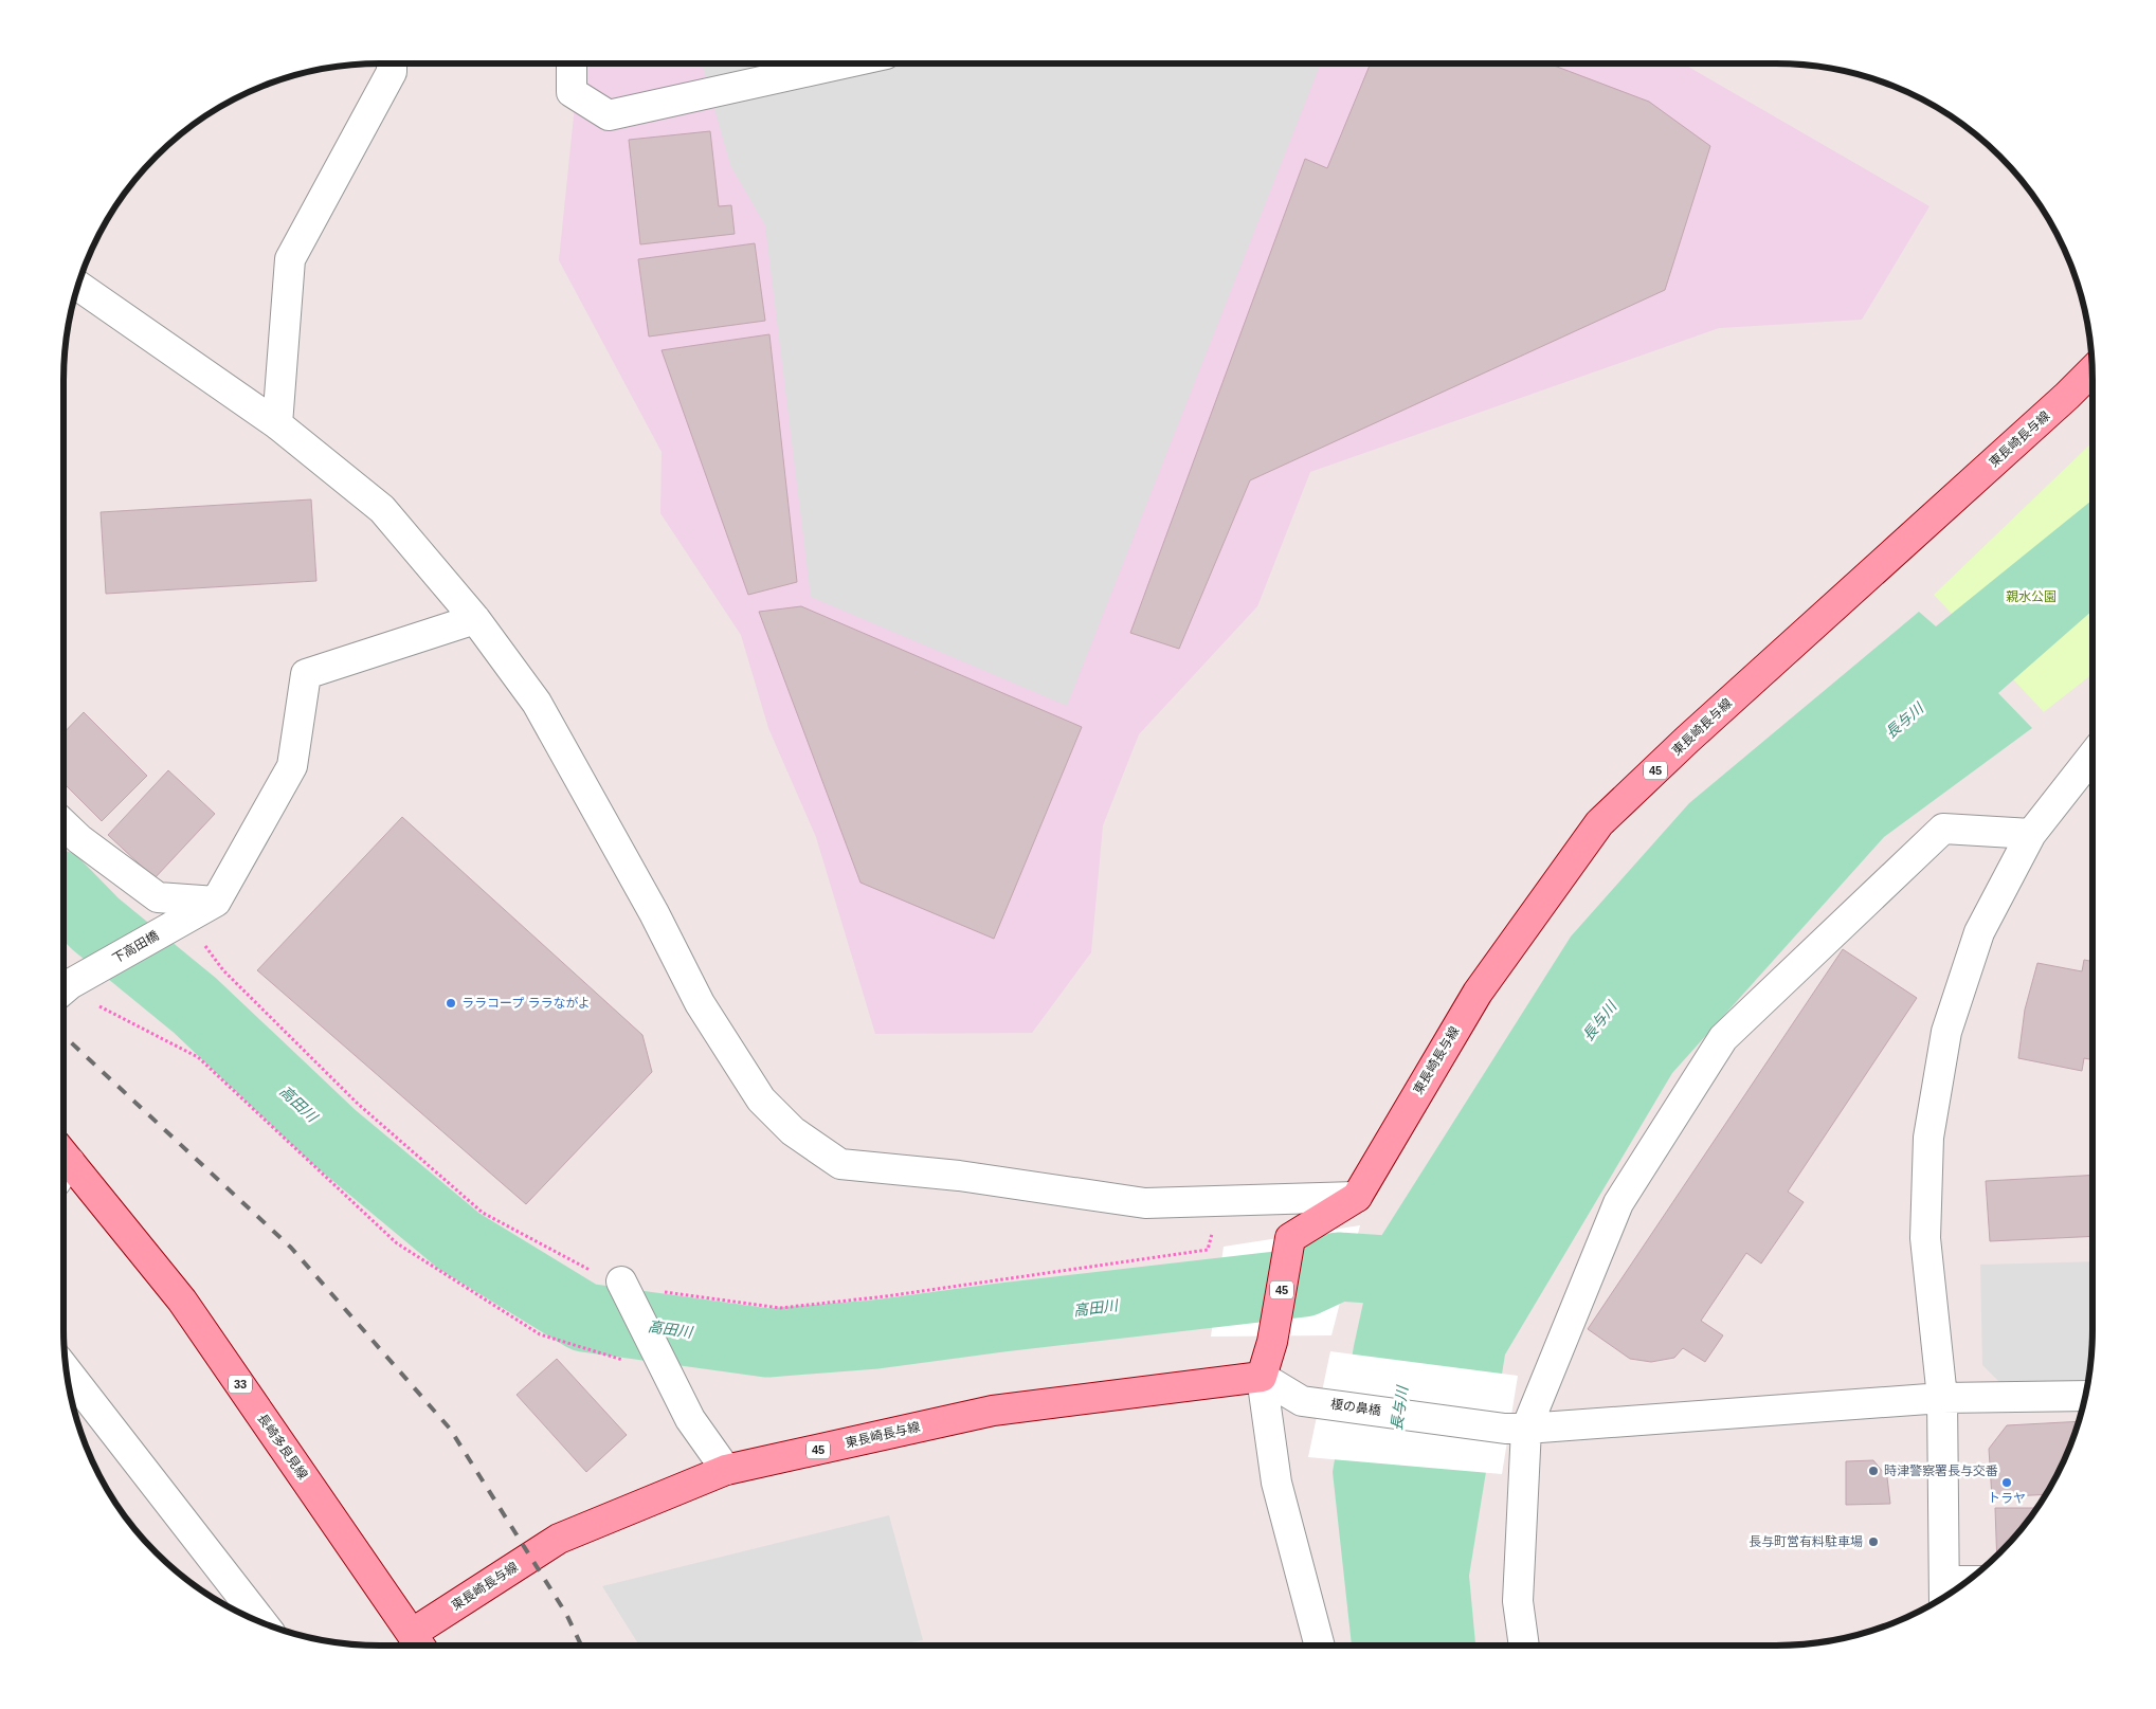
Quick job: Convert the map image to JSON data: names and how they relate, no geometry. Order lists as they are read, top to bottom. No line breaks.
{"streets":{"main road":["東長崎長与線","45","33","長崎多良見線"],"street":["下高田橋","榎の鼻橋"]},"crossings":[["東長崎長与線","榎の鼻橋"],["東長崎長与線","長崎多良見線"]],"water":["長与川","高田川"],"parks":["親水公園"],"places":["ララコープ ララながよ","時津警察署長与交番","トラヤ","長与町営有料駐車場"]}
